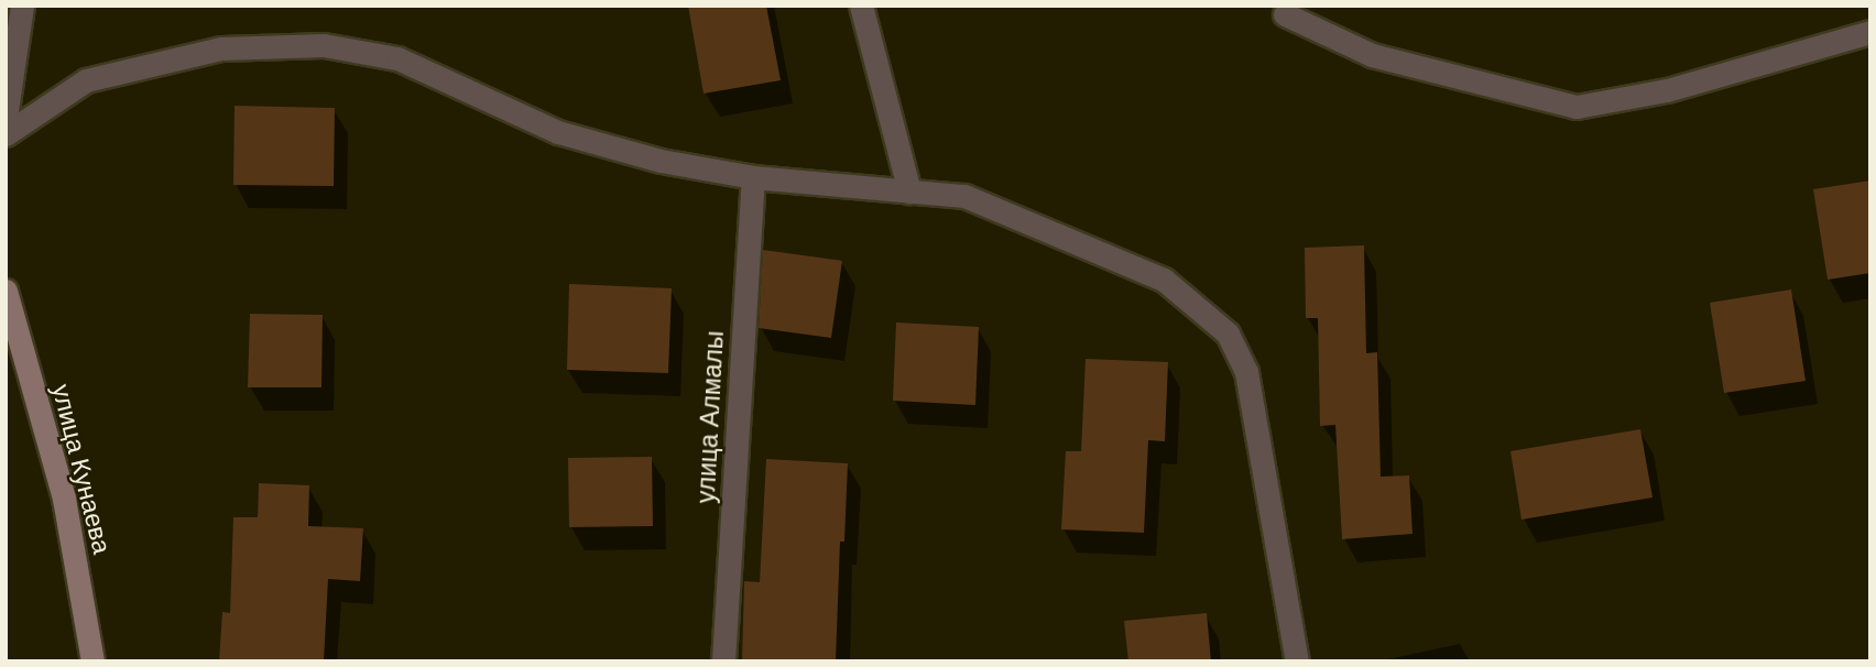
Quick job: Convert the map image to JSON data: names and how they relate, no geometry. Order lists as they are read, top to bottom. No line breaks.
{"streets":{"main road":["улица Кунаева"],"street":["улица Алмалы"]}}
